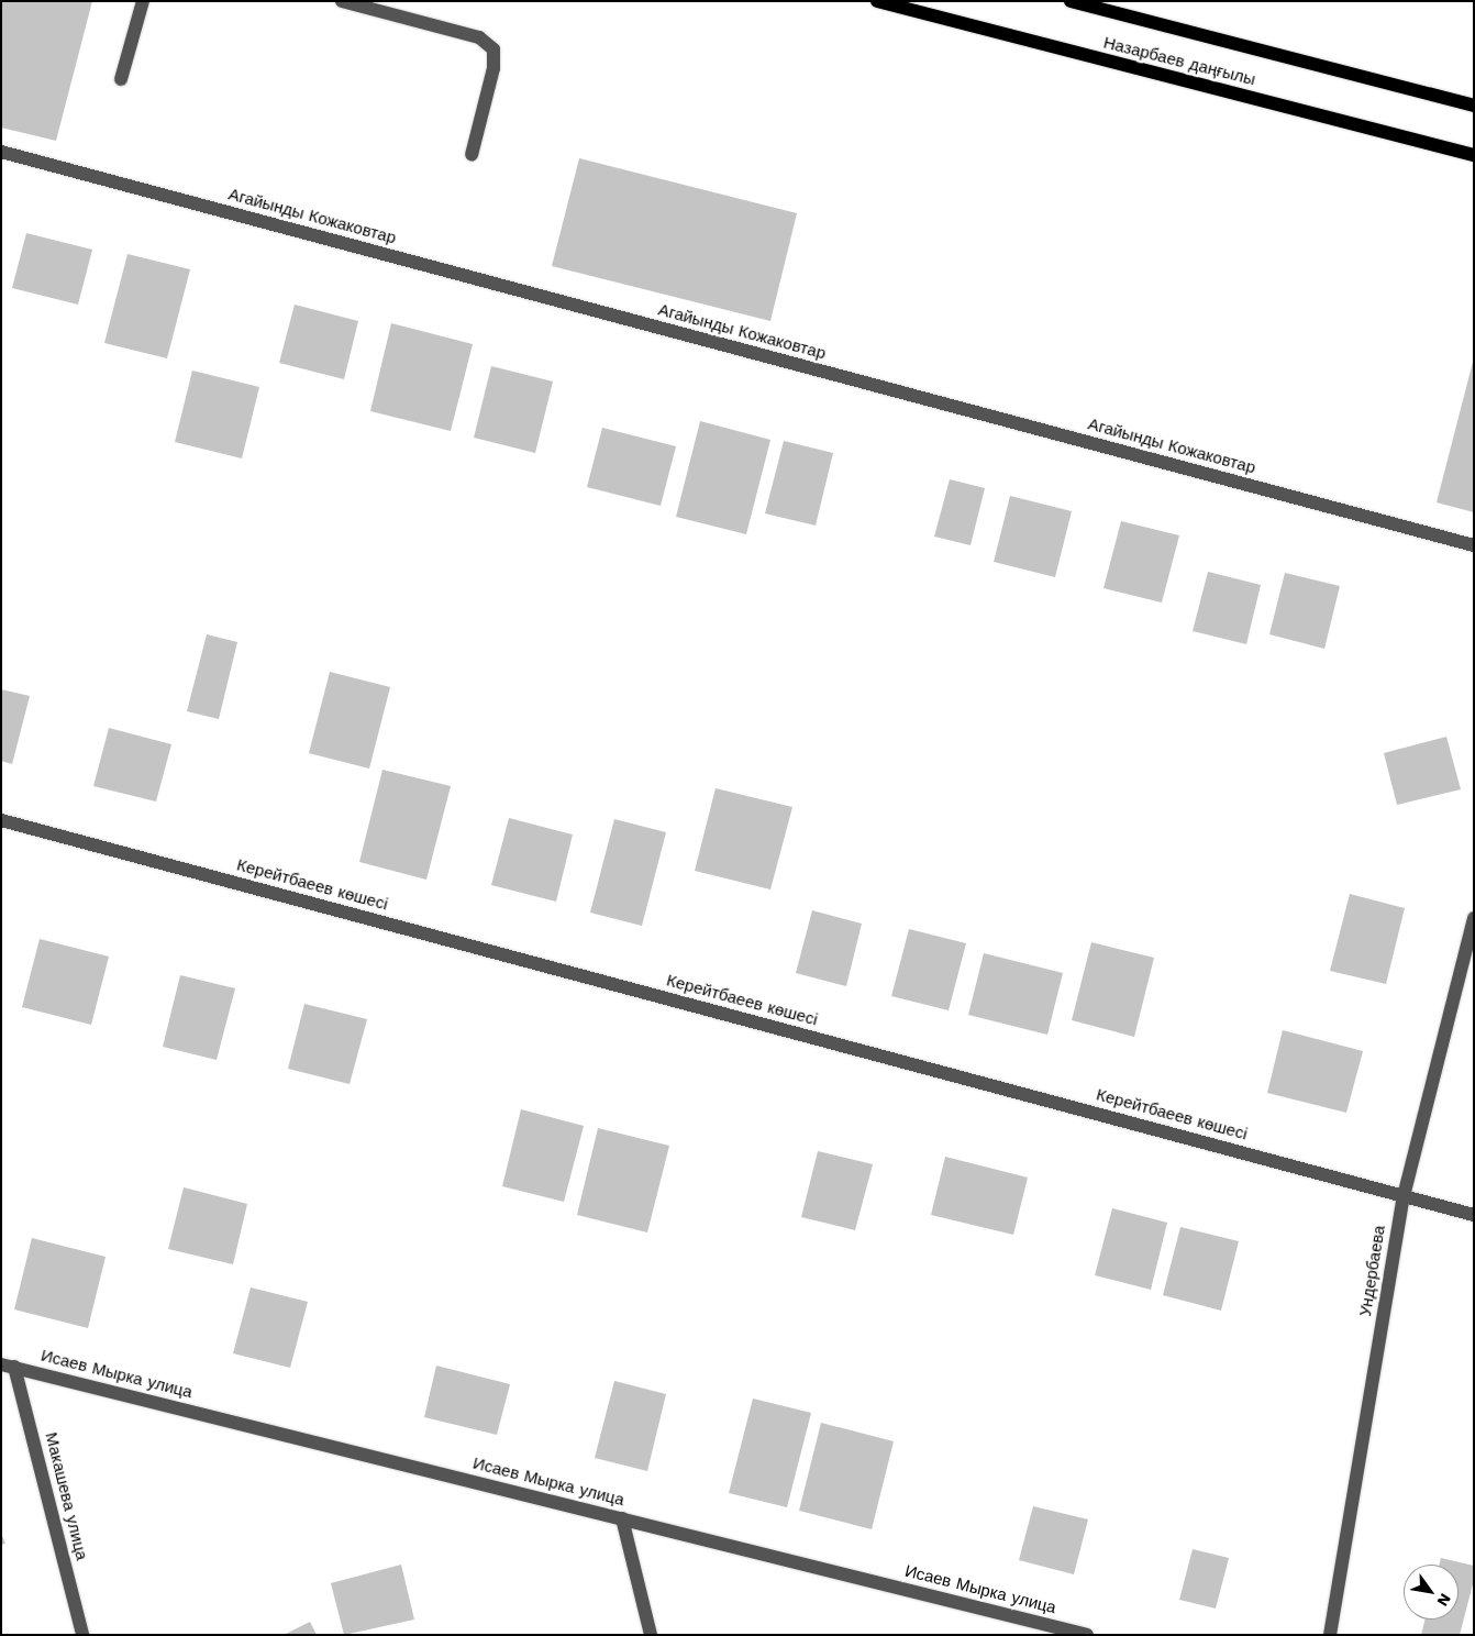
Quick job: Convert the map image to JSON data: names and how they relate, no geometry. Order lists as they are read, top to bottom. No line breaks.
{"streets":{"main road":["Назарбаев даңғылы"],"street":["Агайынды Кожаковтар","Керейтбаеев көшесі","Ундербаева","Исаев Мырка улица","Макашева улица"]},"crossings":[["Керейтбаеев көшесі","Ундербаева"],["Исаев Мырка улица","Макашева улица"]],"north":"bottom right"}
